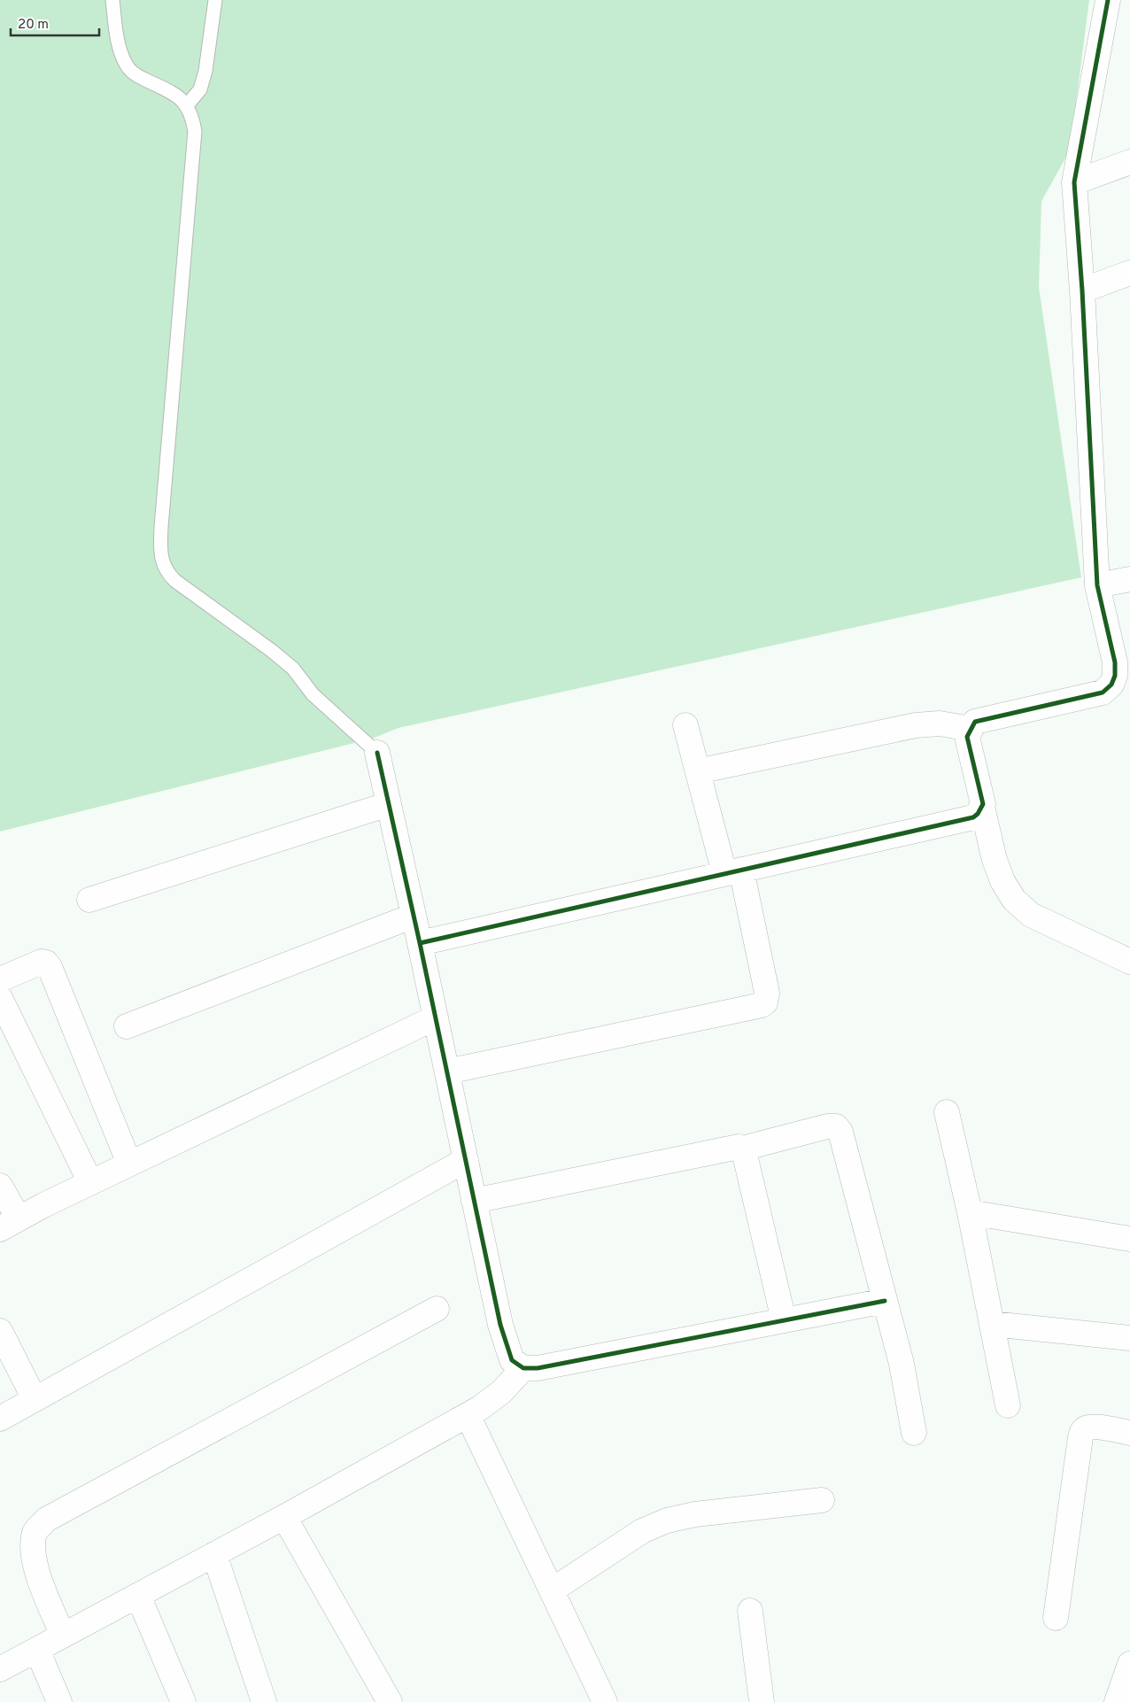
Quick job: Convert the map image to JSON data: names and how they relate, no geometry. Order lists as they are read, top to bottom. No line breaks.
{"scale_bar":"20 m"}
